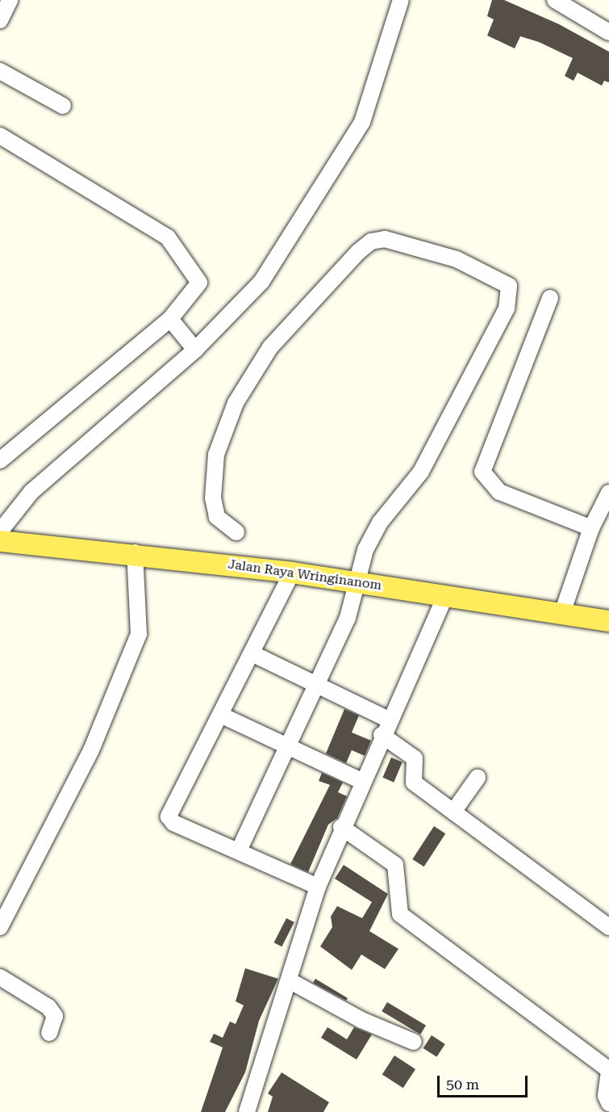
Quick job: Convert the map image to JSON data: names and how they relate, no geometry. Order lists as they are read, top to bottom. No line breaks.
{"streets":{"main road":["Jalan Raya Wringinanom"]},"scale_bar":"50 m"}
